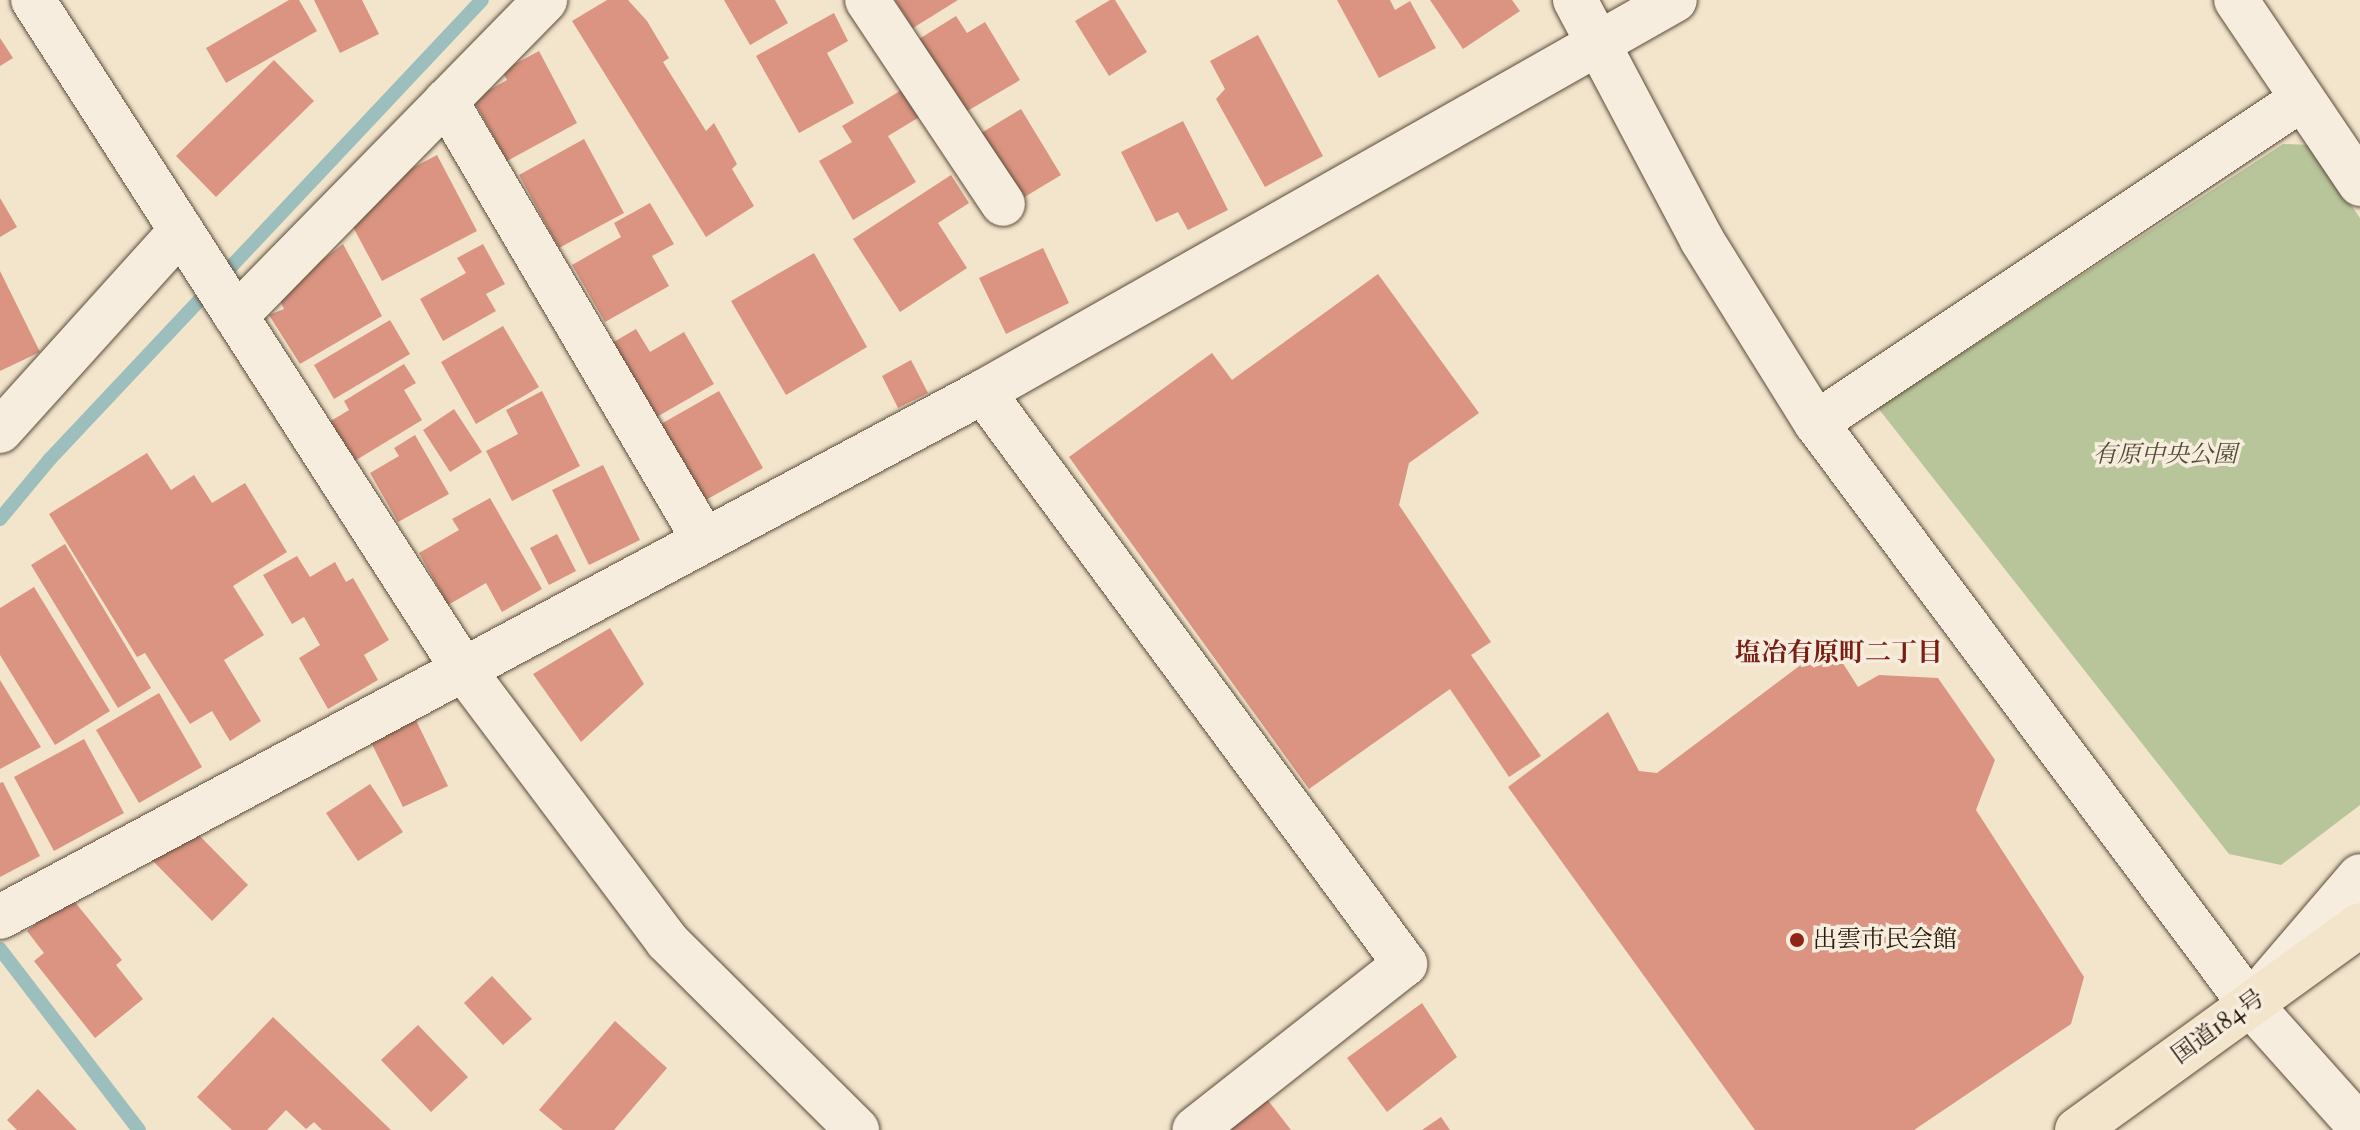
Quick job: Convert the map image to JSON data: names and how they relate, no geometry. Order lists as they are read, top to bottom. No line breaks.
{"streets":{"highway":["国道184号"]},"districts":["塩冶有原町二丁目"],"parks":["有原中央公園"],"places":["出雲市民会館"]}
